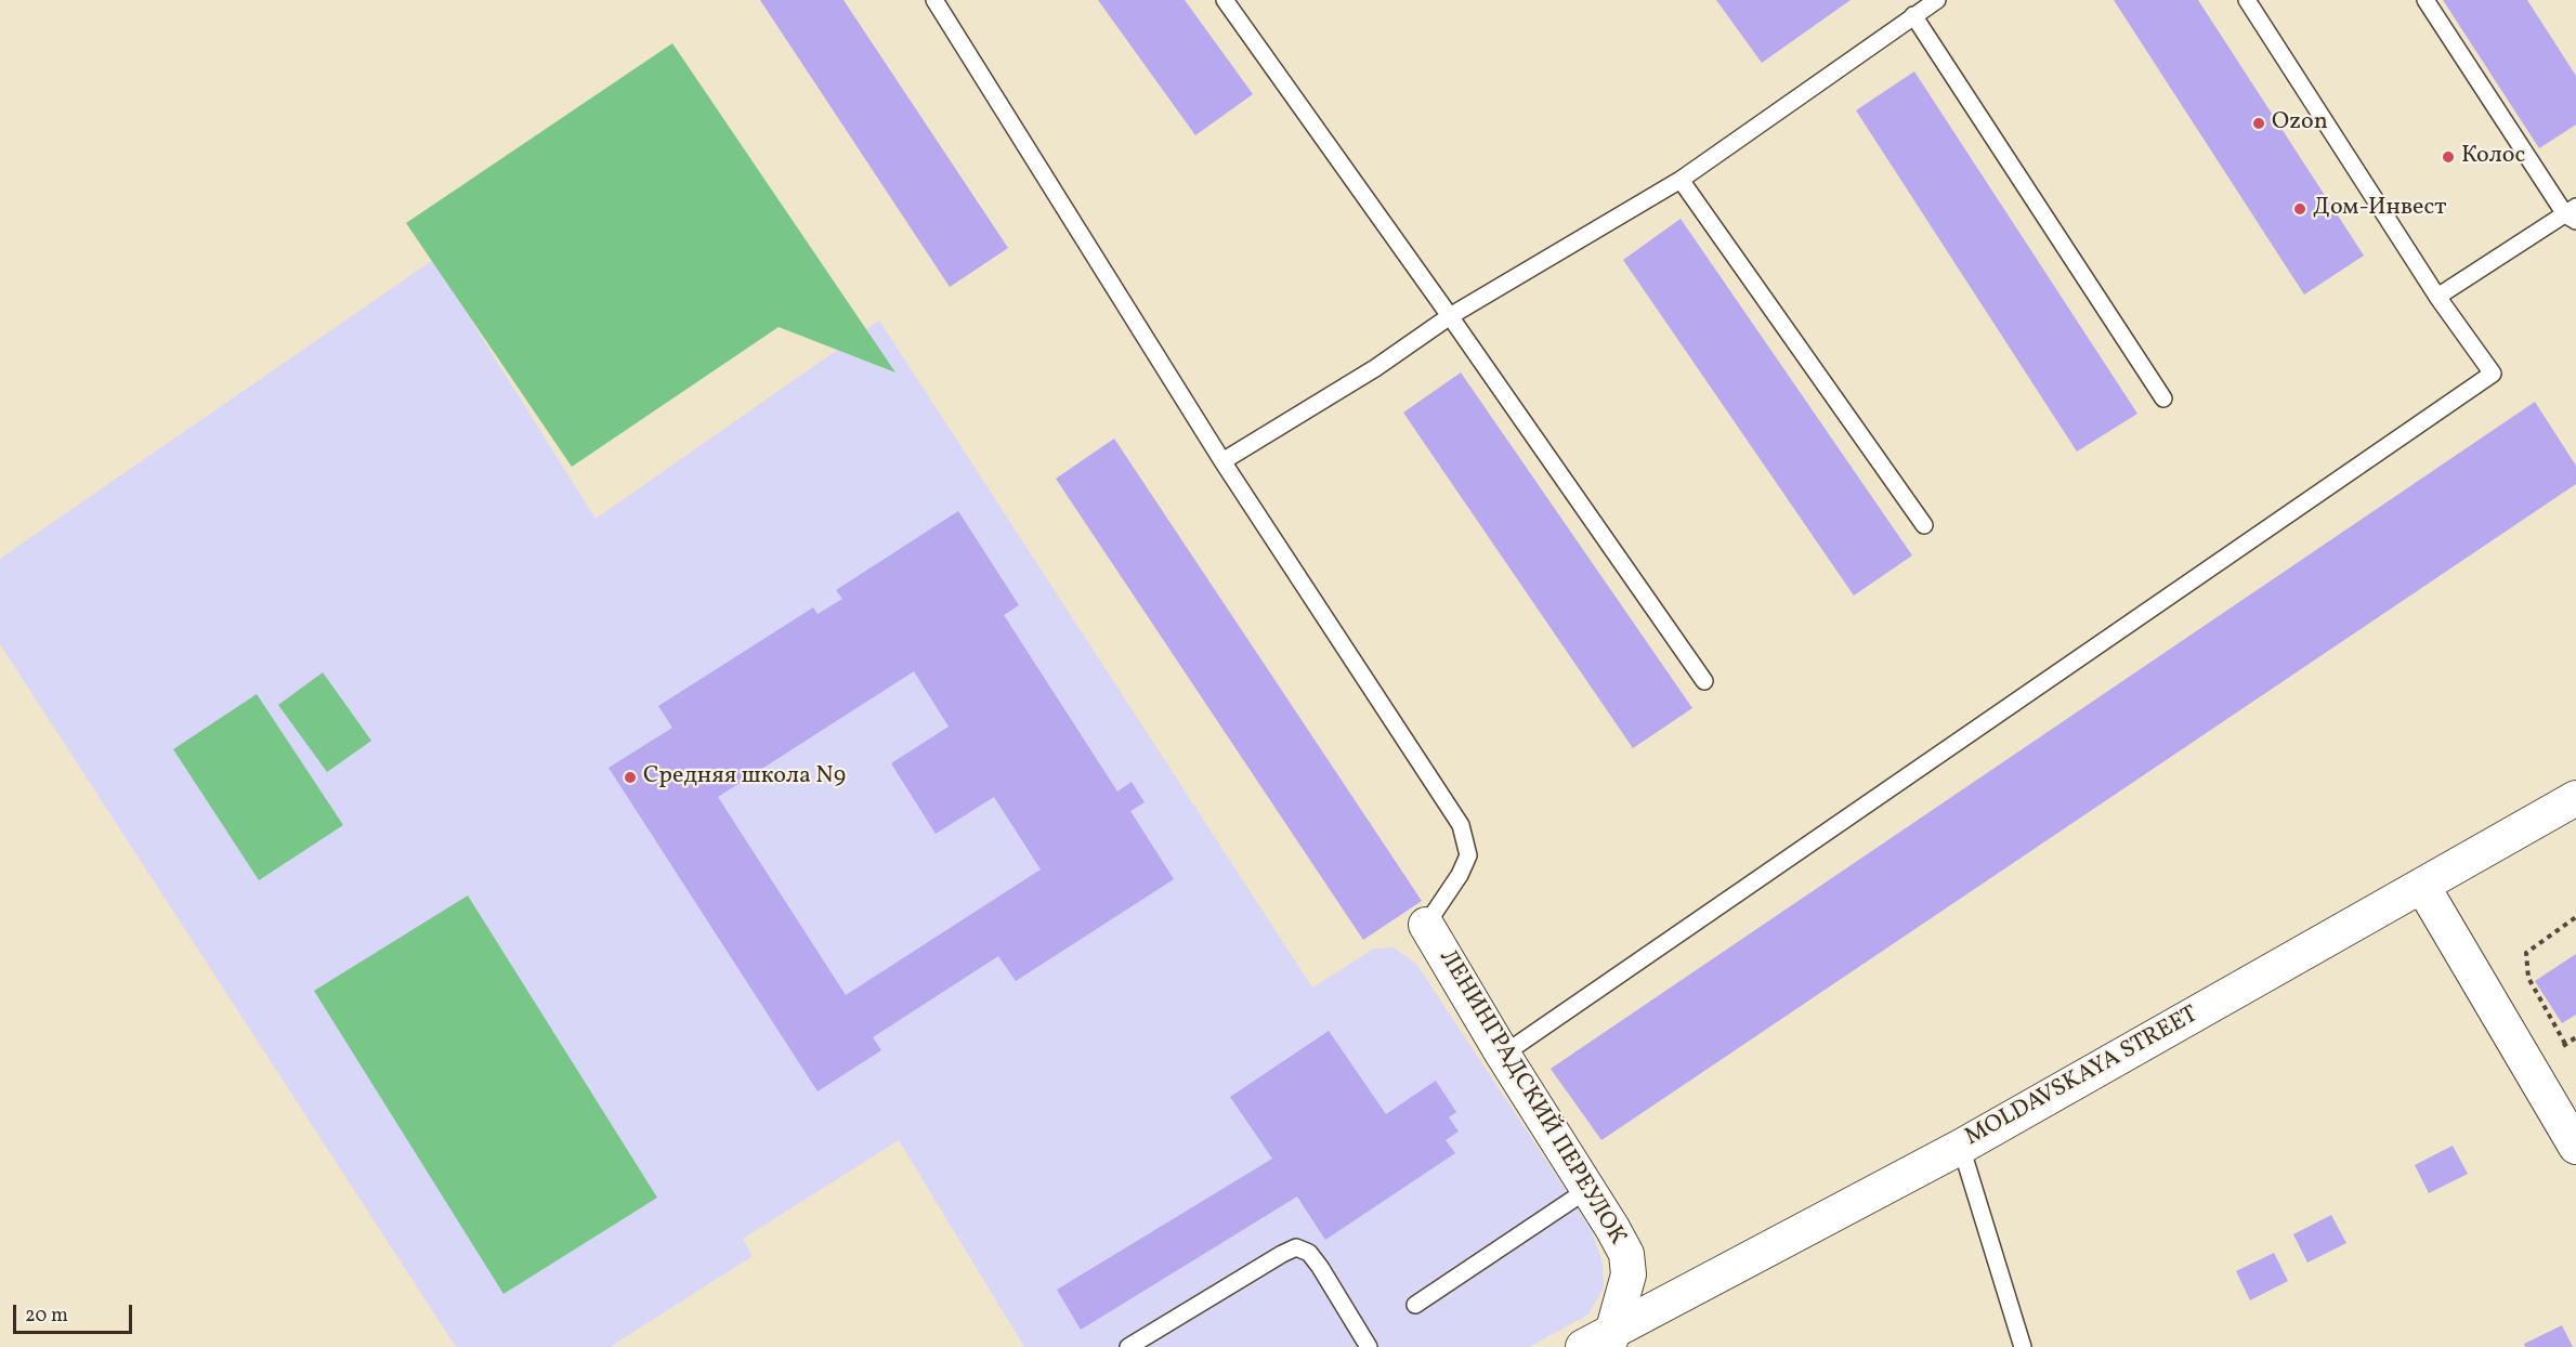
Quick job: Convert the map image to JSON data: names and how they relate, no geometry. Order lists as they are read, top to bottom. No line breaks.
{"streets":{"street":["MOLDAVSKAYA STREET","ЛЕНИНГРАДСКИЙ ПЕРЕУЛОК"]},"crossings":[["MOLDAVSKAYA STREET","ЛЕНИНГРАДСКИЙ ПЕРЕУЛОК"]],"places":["Ozon","Колос","Дом-Инвест","Средняя школа N9"],"scale_bar":"20 m"}
